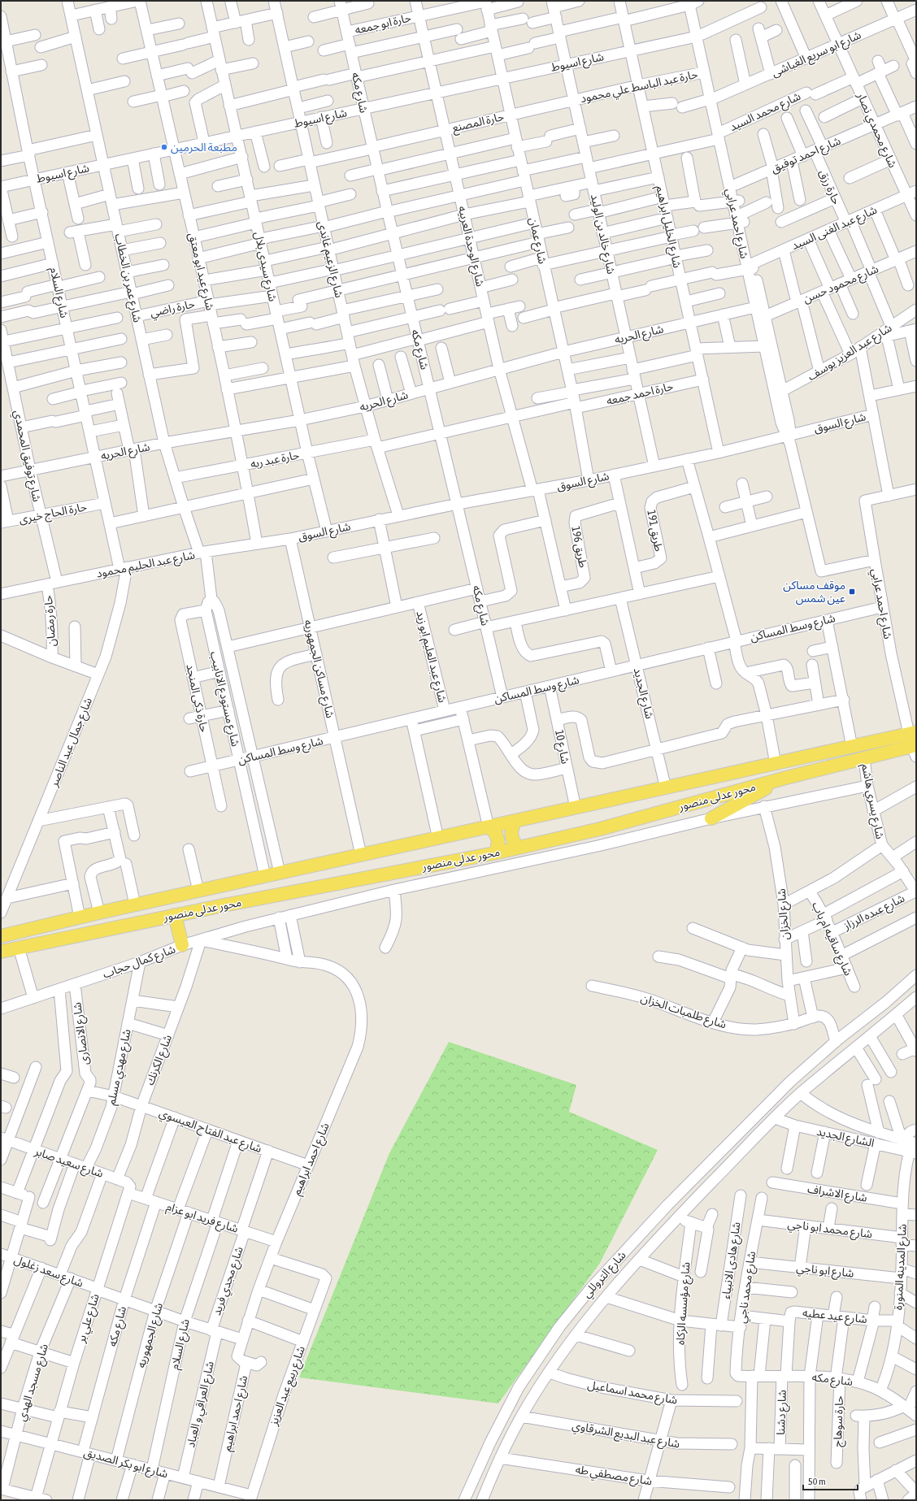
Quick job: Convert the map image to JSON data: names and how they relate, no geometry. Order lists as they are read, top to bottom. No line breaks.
{"streets":{"main road":["محور عدلى منصور"],"street":["حارة ابو جمعه","شارع ابو سريع الغباشى","شارع اسيوط","حارة عبد الباسط علي محمود","شارع مكه","شارع محمد السيد","حارة المصنع","شارع محمدي نصار","شارع احمد توفيق","حارة رزق","شارع احمد عرابي","شارع الخليل ابراهيم","شارع عبد الغنى السيد","شارع خالد بن الوليد","شارع عمان","شارع الوحدة العربيه","شارع الزعيم غاندى","شارع سيدى بلال","شارع عيد ابو معتق","شارع عمر بن الخطاب","شارع محمود حسن","شارع السلام","حارة راضي","شارع الحريه","شارع عبد العزيز يوسف","حارة احمد جمعه","شارع السوق","شارع توفيق المحمدي","حارة عبد ربه","حارة الحاج خيرى","طريق 191","طريق 196","شارع عبد الحليم محمود","حارة رمضان","شارع وسط المساكن","شارع عبد العليم ابو زيد","شارع مساكن الجمهوريه","شارع الجديد","حارة ذكى المنجد","شارع مستودع الانابيب","شارع جمال عبد الناصر","شارع 10","شارع يسري هاشم","شارع عبده الرزاز","شارع الخزان","شارع ساقيه ام باب","شارع كمال حجاب","شارع طلمبات الخزان","شارع الانصارى","شارع الكرنك","شارع مهدي مسلم","شارع عبد الفتاح العيسوي","الشارع الجديد","شارع احمد ابراهيم","شارع سعيد صابر","شارع الاشراف","شارع فريد ابو عزام","شارع محمد ابو ناجي","شارع هادى الانبياء","شارع المدينه المنورة","شارع ابو ناجي","شارع سعد زغلول","شارع التروللي","شارع مجدي فريد","شارع محمد ناجي","شارع مؤسسه الزكاه","شارع عيد عطيه","شارع علي بر","شارع الجمهوريه","شارع مسجد الهدي","شارع ربيع عبد العزيز","شارع محمد اسماعيل","شارع العراقي و العباد","شارع دشنا","حارة سوهاج","شارع عبد البديع الشرقاوي","شارع ابو بكر الصديق","شارع مصطفي طه"]},"crossings":[["حارة ابو جمعه","شارع مكه"],["حارة ابو جمعه","شارع عمان"],["حارة ابو جمعه","شارع الوحدة العربيه"],["شارع ابو سريع الغباشى","شارع محمدي نصار"],["شارع ابو سريع الغباشى","شارع احمد عرابي"],["شارع ابو سريع الغباشى","شارع الخليل ابراهيم"],["شارع اسيوط","شارع مكه"],["شارع اسيوط","شارع احمد عرابي"],["شارع اسيوط","شارع الخليل ابراهيم"],["شارع اسيوط","شارع خالد بن الوليد"],["شارع اسيوط","شارع عمان"],["شارع اسيوط","شارع الوحدة العربيه"],["شارع اسيوط","شارع الزعيم غاندى"],["شارع اسيوط","شارع سيدى بلال"],["شارع اسيوط","شارع عيد ابو معتق"],["شارع اسيوط","شارع عمر بن الخطاب"],["شارع اسيوط","شارع السلام"],["حارة عبد الباسط علي محمود","حارة المصنع"],["حارة عبد الباسط علي محمود","شارع احمد عرابي"],["حارة عبد الباسط علي محمود","شارع الخليل ابراهيم"],["حارة عبد الباسط علي محمود","شارع خالد بن الوليد"],["حارة عبد الباسط علي محمود","شارع عمان"],["شارع مكه","حارة المصنع"],["شارع مكه","شارع الحريه"],["شارع مكه","حارة احمد جمعه"],["شارع مكه","شارع السوق"],["شارع مكه","حارة عبد ربه"],["شارع مكه","شارع وسط المساكن"],["شارع مكه","شارع فريد ابو عزام"],["شارع مكه","شارع المدينه المنورة"],["شارع مكه","شارع سعد زغلول"],["شارع مكه","شارع محمد ناجي"],["شارع مكه","شارع دشنا"],["شارع مكه","حارة سوهاج"],["شارع مكه","شارع ابو بكر الصديق"],["شارع محمد السيد","شارع محمدي نصار"],["شارع محمد السيد","شارع احمد عرابي"],["شارع محمد السيد","شارع الخليل ابراهيم"],["شارع محمد السيد","شارع خالد بن الوليد"],["حارة المصنع","شارع عمان"],["حارة المصنع","شارع الوحدة العربيه"],["حارة المصنع","شارع الزعيم غاندى"],["شارع محمدي نصار","شارع احمد توفيق"],["شارع محمدي نصار","شارع عبد الغنى السيد"],["شارع احمد توفيق","حارة رزق"],["شارع احمد توفيق","شارع احمد عرابي"],["حارة رزق","شارع عبد الغنى السيد"],["حارة رزق","شارع محمود حسن"],["حارة رزق","شارع عبد العزيز يوسف"],["شارع احمد عرابي","شارع عبد الغنى السيد"],["شارع احمد عرابي","شارع محمود حسن"],["شارع احمد عرابي","شارع الحريه"],["شارع احمد عرابي","شارع عبد العزيز يوسف"],["شارع احمد عرابي","شارع السوق"],["شارع احمد عرابي","شارع وسط المساكن"],["شارع احمد عرابي","محور عدلى منصور"],["شارع الخليل ابراهيم","شارع عبد الغنى السيد"],["شارع الخليل ابراهيم","شارع الحريه"],["شارع الخليل ابراهيم","حارة احمد جمعه"],["شارع الخليل ابراهيم","شارع السوق"],["شارع عبد الغنى السيد","شارع خالد بن الوليد"],["شارع عبد الغنى السيد","شارع عمان"],["شارع خالد بن الوليد","شارع الحريه"],["شارع خالد بن الوليد","حارة احمد جمعه"],["شارع خالد بن الوليد","شارع السوق"],["شارع عمان","شارع الحريه"],["شارع عمان","حارة احمد جمعه"],["شارع عمان","شارع السوق"],["شارع الوحدة العربيه","شارع الحريه"],["شارع الوحدة العربيه","حارة احمد جمعه"],["شارع الوحدة العربيه","شارع السوق"],["شارع الوحدة العربيه","طريق 196"],["شارع الزعيم غاندى","شارع الحريه"],["شارع الزعيم غاندى","شارع السوق"],["شارع الزعيم غاندى","حارة عبد ربه"],["شارع سيدى بلال","شارع الحريه"],["شارع سيدى بلال","شارع السوق"],["شارع سيدى بلال","حارة عبد ربه"],["شارع عيد ابو معتق","حارة راضي"],["شارع عيد ابو معتق","شارع الحريه"],["شارع عيد ابو معتق","حارة عبد ربه"],["شارع عيد ابو معتق","شارع عبد الحليم محمود"],["شارع عمر بن الخطاب","حارة راضي"],["شارع عمر بن الخطاب","شارع الحريه"],["شارع عمر بن الخطاب","حارة عبد ربه"],["شارع عمر بن الخطاب","شارع عبد الحليم محمود"],["شارع عمر بن الخطاب","شارع مستودع الانابيب"],["شارع السلام","شارع الحريه"],["شارع السلام","حارة الحاج خيرى"],["شارع السلام","شارع عبد الحليم محمود"],["شارع السلام","شارع جمال عبد الناصر"],["شارع السلام","شارع عبد الفتاح العيسوي"],["شارع السلام","شارع فريد ابو عزام"],["شارع السلام","شارع سعد زغلول"],["شارع السلام","شارع ابو بكر الصديق"],["شارع الحريه","شارع توفيق المحمدي"],["حارة احمد جمعه","حارة عبد ربه"],["شارع السوق","شارع عبد الحليم محمود"],["شارع السوق","شارع مساكن الجمهوريه"],["شارع توفيق المحمدي","حارة الحاج خيرى"],["شارع توفيق المحمدي","شارع عبد الحليم محمود"],["شارع توفيق المحمدي","حارة رمضان"],["شارع عبد الحليم محمود","حارة رمضان"],["شارع عبد الحليم محمود","شارع مساكن الجمهوريه"],["شارع عبد الحليم محمود","شارع مستودع الانابيب"],["شارع عبد الحليم محمود","شارع جمال عبد الناصر"],["شارع وسط المساكن","شارع عبد العليم ابو زيد"],["شارع وسط المساكن","شارع مساكن الجمهوريه"],["شارع وسط المساكن","شارع الجديد"],["شارع وسط المساكن","حارة ذكى المنجد"],["شارع وسط المساكن","شارع مستودع الانابيب"],["شارع وسط المساكن","شارع 10"],["شارع مساكن الجمهوريه","محور عدلى منصور"],["شارع الجديد","محور عدلى منصور"],["حارة ذكى المنجد","شارع مستودع الانابيب"],["شارع مستودع الانابيب","محور عدلى منصور"],["شارع 10","محور عدلى منصور"],["محور عدلى منصور","شارع يسري هاشم"],["شارع يسري هاشم","شارع عبده الرزاز"],["شارع يسري هاشم","شارع كمال حجاب"],["شارع عبده الرزاز","شارع ساقيه ام باب"],["شارع الخزان","شارع كمال حجاب"],["شارع الخزان","شارع طلمبات الخزان"],["شارع كمال حجاب","شارع الانصارى"],["شارع كمال حجاب","شارع الكرنك"],["شارع كمال حجاب","شارع مهدي مسلم"],["شارع كمال حجاب","شارع احمد ابراهيم"],["شارع طلمبات الخزان","شارع التروللي"],["شارع الانصارى","شارع عبد الفتاح العيسوي"],["شارع الكرنك","شارع عبد الفتاح العيسوي"],["شارع الكرنك","شارع احمد ابراهيم"],["شارع الكرنك","شارع سعيد صابر"],["شارع مهدي مسلم","شارع عبد الفتاح العيسوي"],["شارع مهدي مسلم","شارع سعيد صابر"],["شارع عبد الفتاح العيسوي","شارع احمد ابراهيم"],["شارع عبد الفتاح العيسوي","شارع مجدي فريد"],["شارع عبد الفتاح العيسوي","شارع الجمهوريه"],["الشارع الجديد","شارع المدينه المنورة"],["الشارع الجديد","شارع التروللي"],["شارع احمد ابراهيم","شارع فريد ابو عزام"],["شارع احمد ابراهيم","شارع سعد زغلول"],["شارع احمد ابراهيم","شارع ربيع عبد العزيز"],["شارع احمد ابراهيم","شارع ابو بكر الصديق"],["شارع سعيد صابر","شارع فريد ابو عزام"],["شارع سعيد صابر","شارع علي بر"],["شارع الاشراف","شارع المدينه المنورة"],["شارع فريد ابو عزام","شارع مجدي فريد"],["شارع فريد ابو عزام","شارع علي بر"],["شارع فريد ابو عزام","شارع الجمهوريه"],["شارع محمد ابو ناجي","شارع المدينه المنورة"],["شارع محمد ابو ناجي","شارع محمد ناجي"],["شارع المدينه المنورة","شارع ابو ناجي"],["شارع المدينه المنورة","شارع عيد عطيه"],["شارع ابو ناجي","شارع محمد ناجي"],["شارع سعد زغلول","شارع مجدي فريد"],["شارع سعد زغلول","شارع علي بر"],["شارع سعد زغلول","شارع الجمهوريه"],["شارع سعد زغلول","شارع مسجد الهدي"],["شارع سعد زغلول","شارع العراقي و العباد"],["شارع التروللي","شارع محمد اسماعيل"],["شارع التروللي","شارع عبد البديع الشرقاوي"],["شارع التروللي","شارع مصطفي طه"],["شارع مجدي فريد","شارع العراقي و العباد"],["شارع محمد ناجي","شارع عيد عطيه"],["شارع عيد عطيه","شارع دشنا"],["شارع عيد عطيه","حارة سوهاج"],["شارع علي بر","شارع ابو بكر الصديق"],["شارع الجمهوريه","شارع ابو بكر الصديق"],["شارع مسجد الهدي","شارع ابو بكر الصديق"],["شارع ربيع عبد العزيز","شارع ابو بكر الصديق"],["شارع العراقي و العباد","شارع ابو بكر الصديق"]],"places":{"other":["مطبعة الحرمين"],"transit":["موقف مساكن عين شمس"]},"scale_bar":"50 m"}
